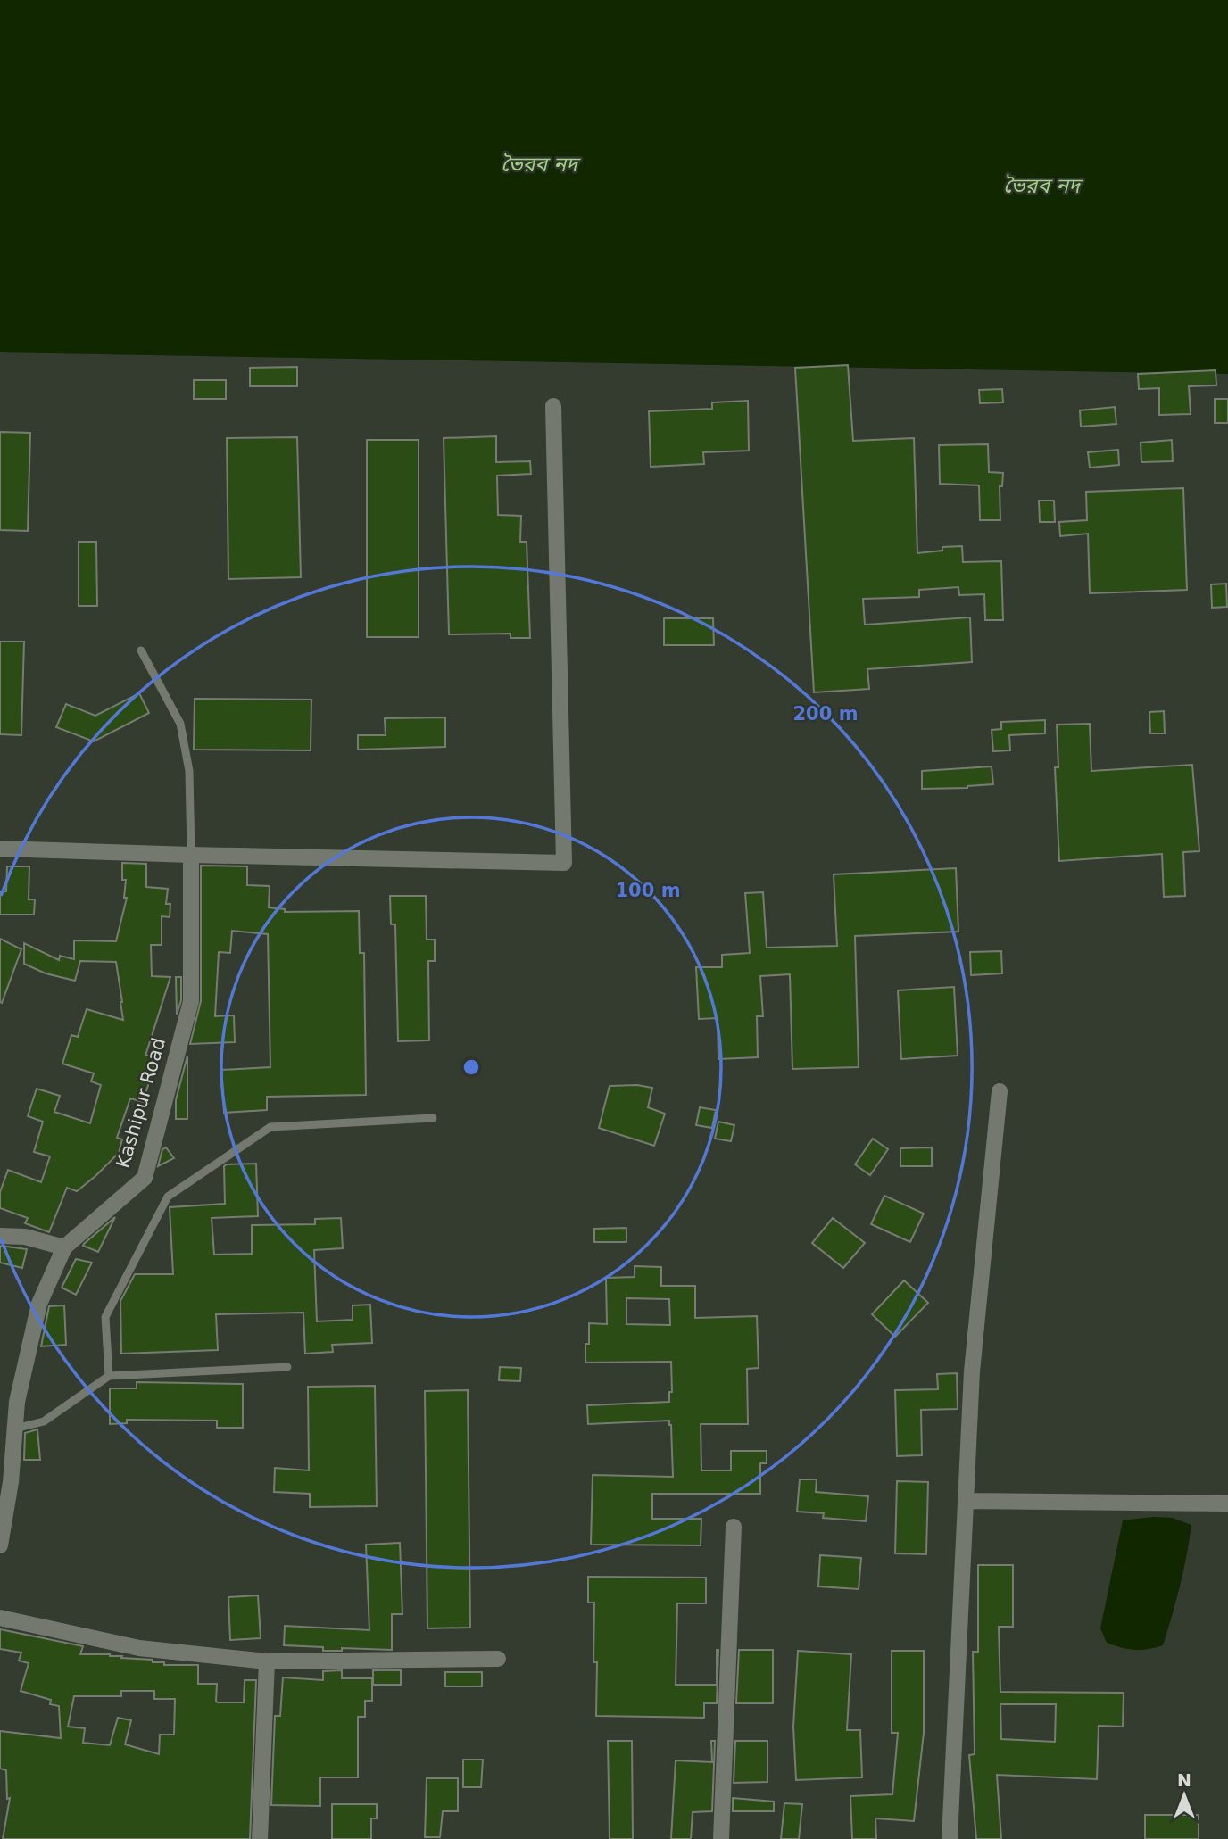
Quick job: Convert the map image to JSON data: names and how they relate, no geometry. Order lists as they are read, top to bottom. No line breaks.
{"streets":{"street":["Kashipur Road"]},"water":["ভৈরব নদ"],"north":"top","rings":["200 m","100 m"]}
